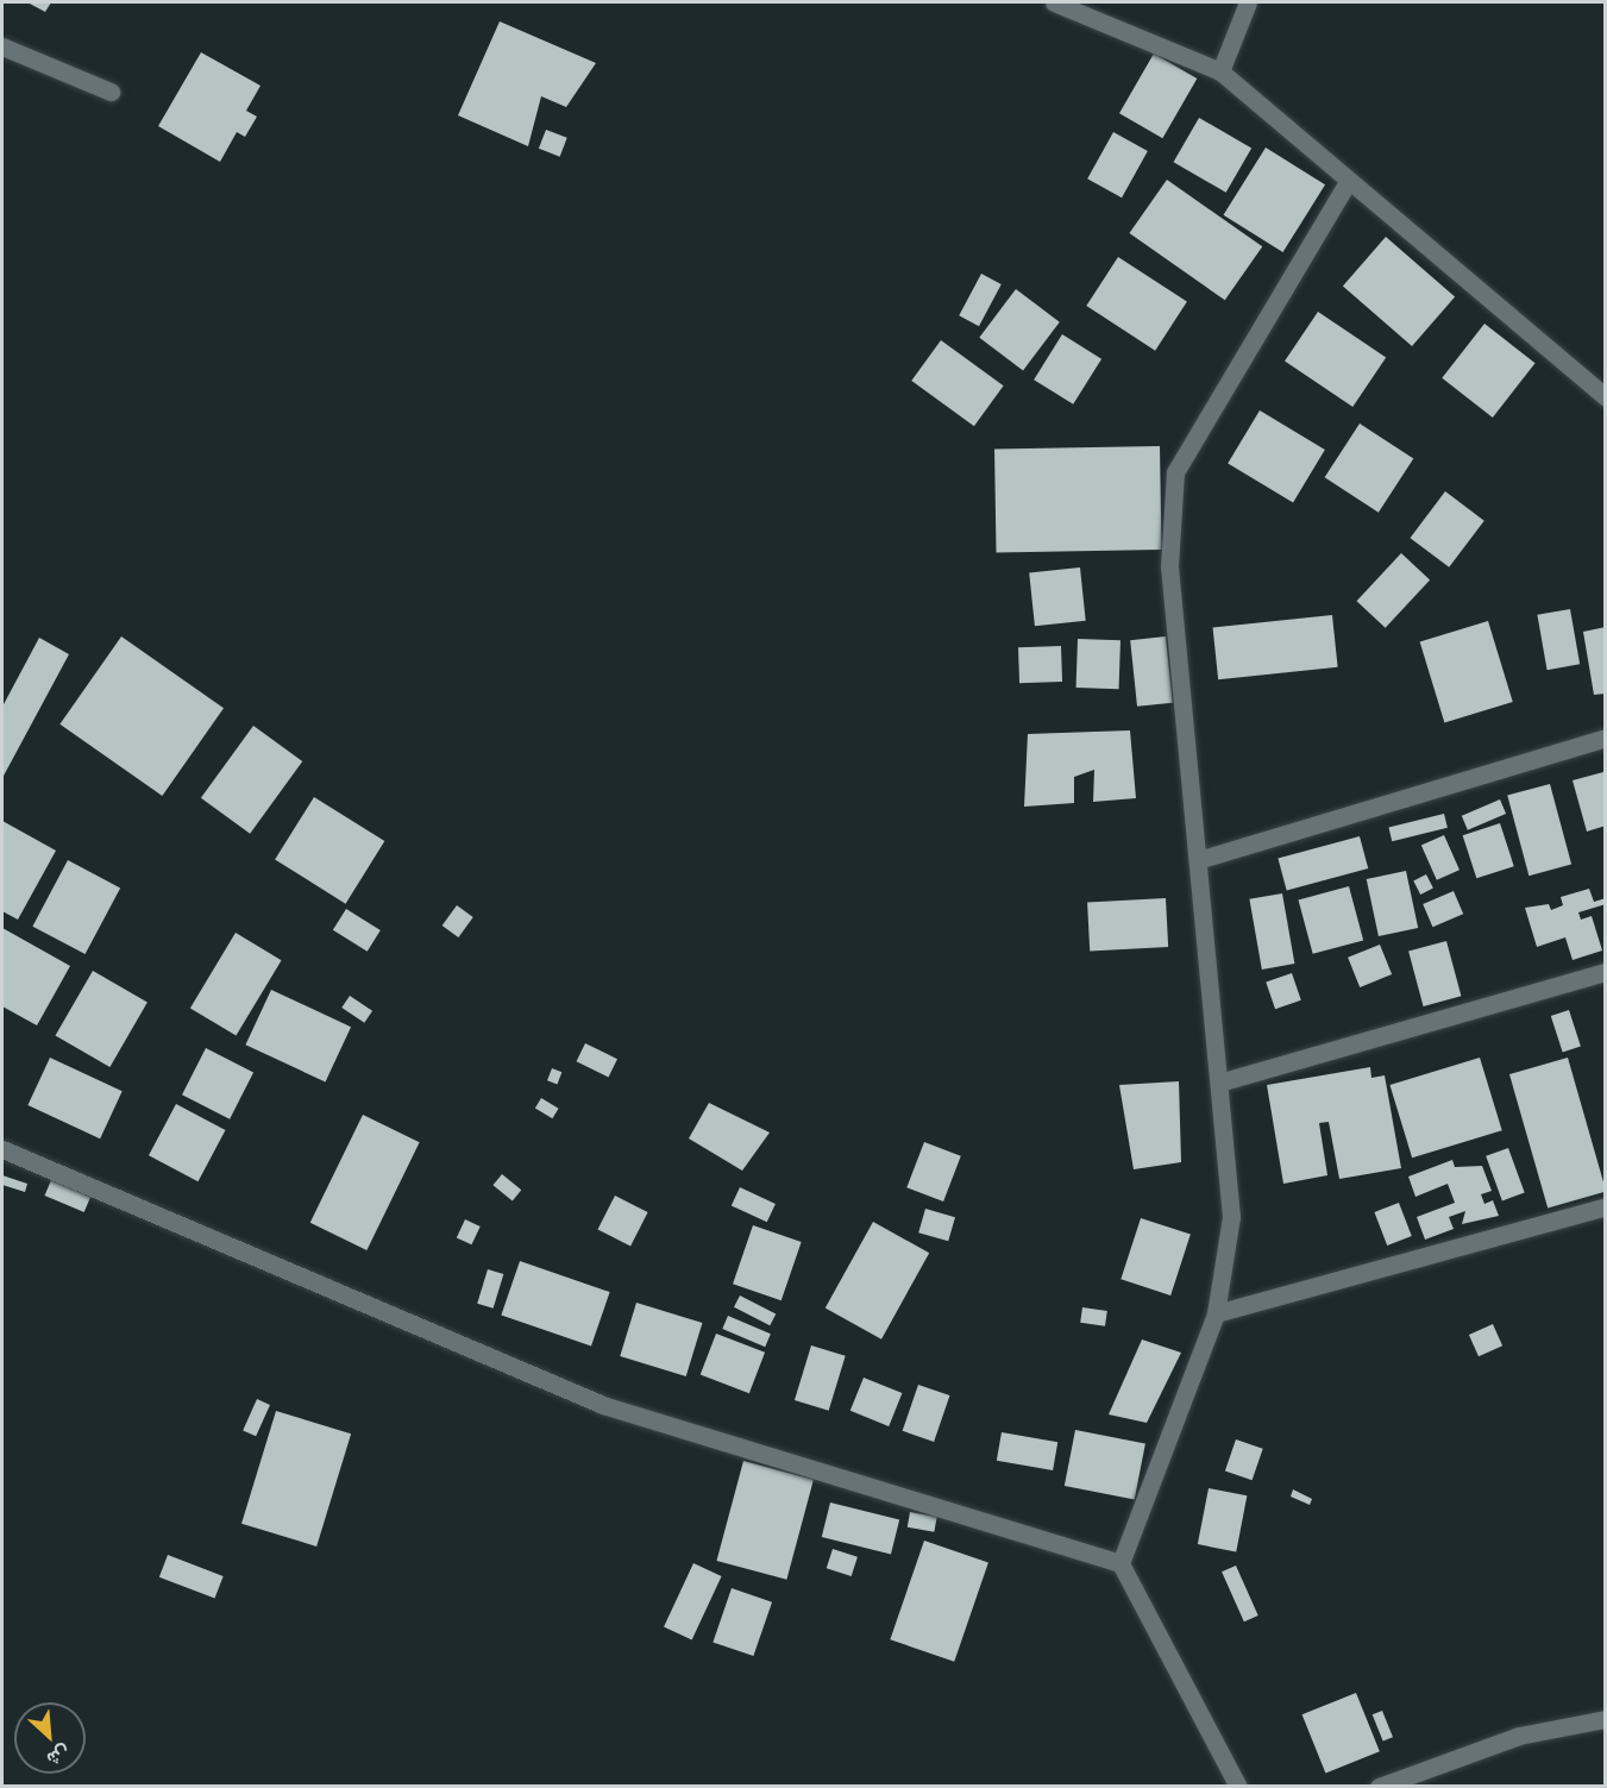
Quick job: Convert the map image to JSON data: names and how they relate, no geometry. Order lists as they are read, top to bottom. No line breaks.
{"north":"bottom right"}
